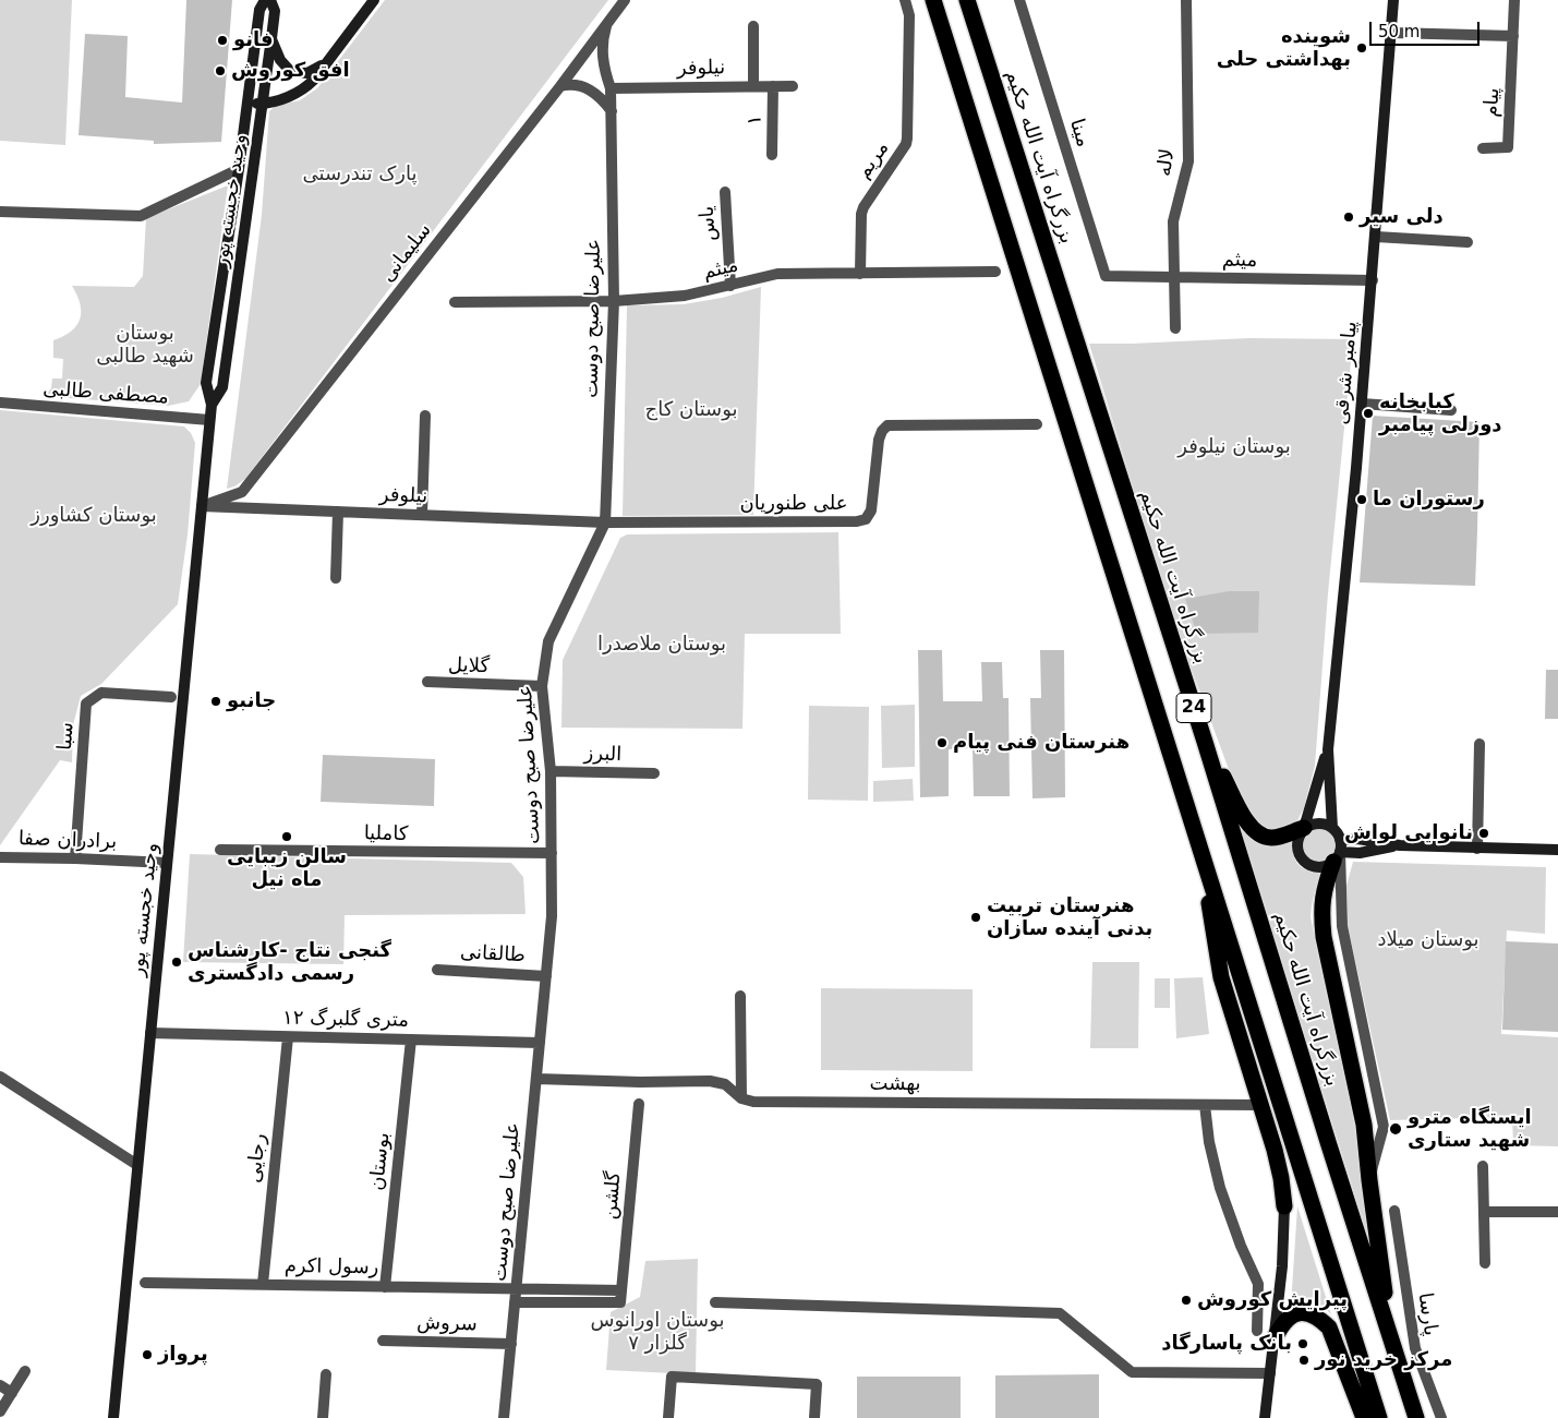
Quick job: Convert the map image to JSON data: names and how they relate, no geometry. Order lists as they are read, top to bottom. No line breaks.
{"streets":{"highway":["بزرگراه آیت الله حکیم","24"],"main road":["وحید خجسته پور","پیامبر شرقی"],"street":["نیلوفر","پیام","۱","مینا","مریم","لاله","یاس","سلیمانی","میثم","علیرضا صبح دوست","مصطفی طالبی","علی طنوریان","گلایل","سبا","البرز","کاملیا","برادران صفا","طالقانی","۱۲ متری گلبرگ","بهشت","رجایی","بوستان","گلشن","رسول اکرم","پارسا","سروش"]},"crossings":[["نیلوفر","۱"],["نیلوفر","وحید خجسته پور"],["نیلوفر","سلیمانی"],["نیلوفر","علیرضا صبح دوست"],["نیلوفر","علی طنوریان"],["مینا","میثم"],["مریم","میثم"],["لاله","میثم"],["وحید خجسته پور","سلیمانی"],["وحید خجسته پور","مصطفی طالبی"],["وحید خجسته پور","برادران صفا"],["وحید خجسته پور","۱۲ متری گلبرگ"],["یاس","میثم"],["سلیمانی","علیرضا صبح دوست"],["میثم","علیرضا صبح دوست"],["میثم","پیامبر شرقی"],["علیرضا صبح دوست","علی طنوریان"],["علیرضا صبح دوست","گلایل"],["علیرضا صبح دوست","البرز"],["علیرضا صبح دوست","کاملیا"],["علیرضا صبح دوست","طالقانی"],["علیرضا صبح دوست","۱۲ متری گلبرگ"],["علیرضا صبح دوست","بهشت"],["علیرضا صبح دوست","رسول اکرم"],["علیرضا صبح دوست","سروش"],["سبا","برادران صفا"],["۱۲ متری گلبرگ","رجایی"],["۱۲ متری گلبرگ","بوستان"],["رجایی","رسول اکرم"],["بوستان","رسول اکرم"],["گلشن","رسول اکرم"]],"parks":["پارک تندرستی","بوستان شهید طالبی","بوستان کاج","بوستان نیلوفر","بوستان کشاورز","بوستان ملاصدرا","بوستان میلاد","بوستان اورانوس گلزار ۷"],"places":["فانو","شوینده بهداشتی حلی","افق کوروش","دلی سیر","کبابخانه دوزلی پیامبر","رستوران ما","جانبو","هنرستان فنی پیام","نانوایی لواش","سالن زیبایی ماه نیل","هنرستان تربیت بدنی آینده سازان","گنجی نتاج -کارشناس رسمی دادگستری","ایستگاه مترو شهید ستاری","پیرایش کوروش","بانک پاسارگاد","پرواز","مرکز خرید نور"],"scale_bar":"50 m"}
